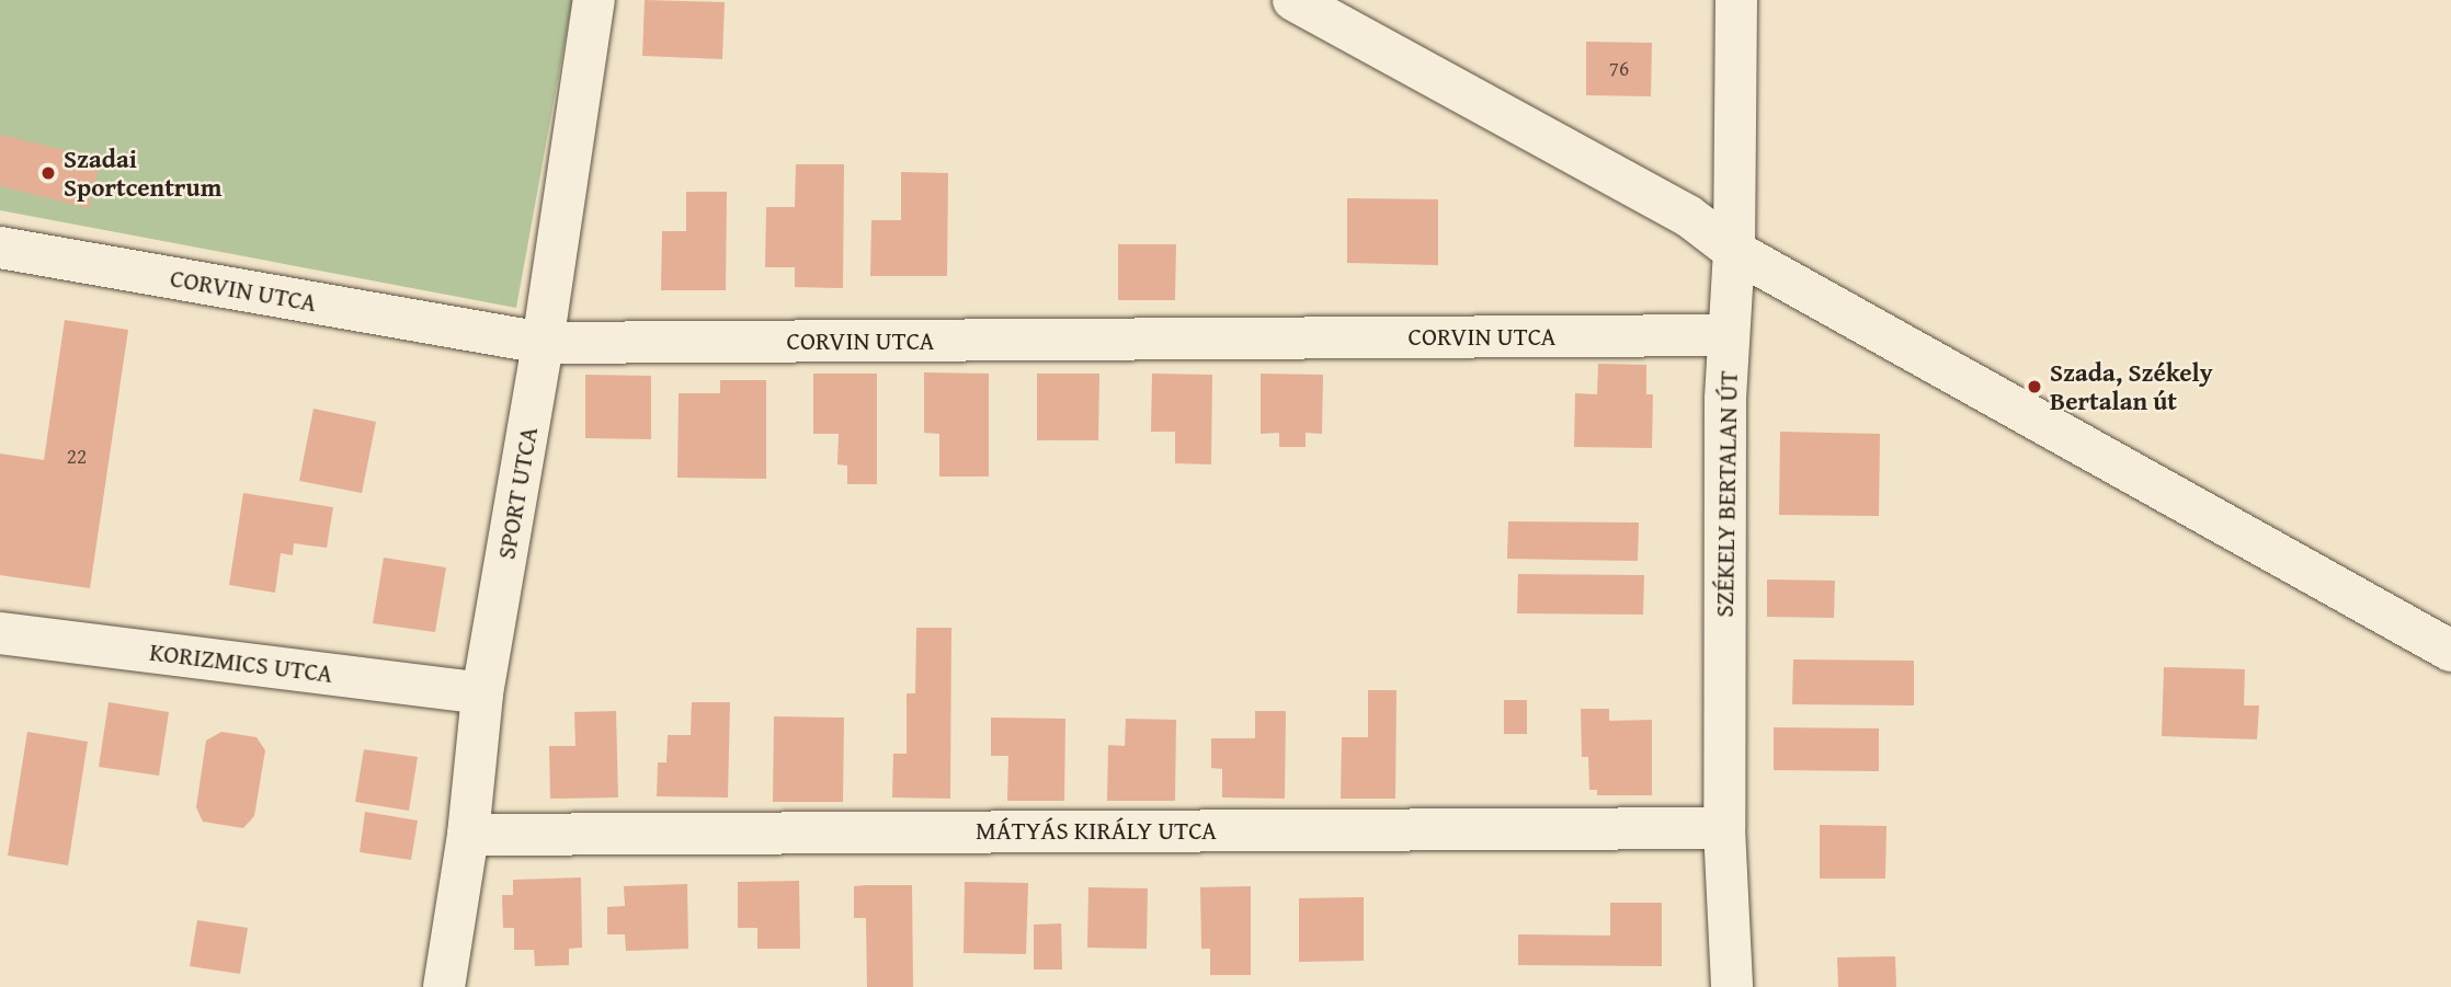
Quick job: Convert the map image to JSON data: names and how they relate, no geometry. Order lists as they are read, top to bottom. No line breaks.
{"streets":{"street":["CORVIN UTCA","SPORT UTCA","SZÉKELY BERTALAN ÚT","KORIZMICS UTCA","MÁTYÁS KIRÁLY UTCA"]},"crossings":[["CORVIN UTCA","SPORT UTCA"],["CORVIN UTCA","SZÉKELY BERTALAN ÚT"],["SPORT UTCA","KORIZMICS UTCA"],["SPORT UTCA","MÁTYÁS KIRÁLY UTCA"],["SZÉKELY BERTALAN ÚT","MÁTYÁS KIRÁLY UTCA"]],"places":["Szadai Sportcentrum","Szada, Székely Bertalan út"],"house_numbers":["76","22"]}
